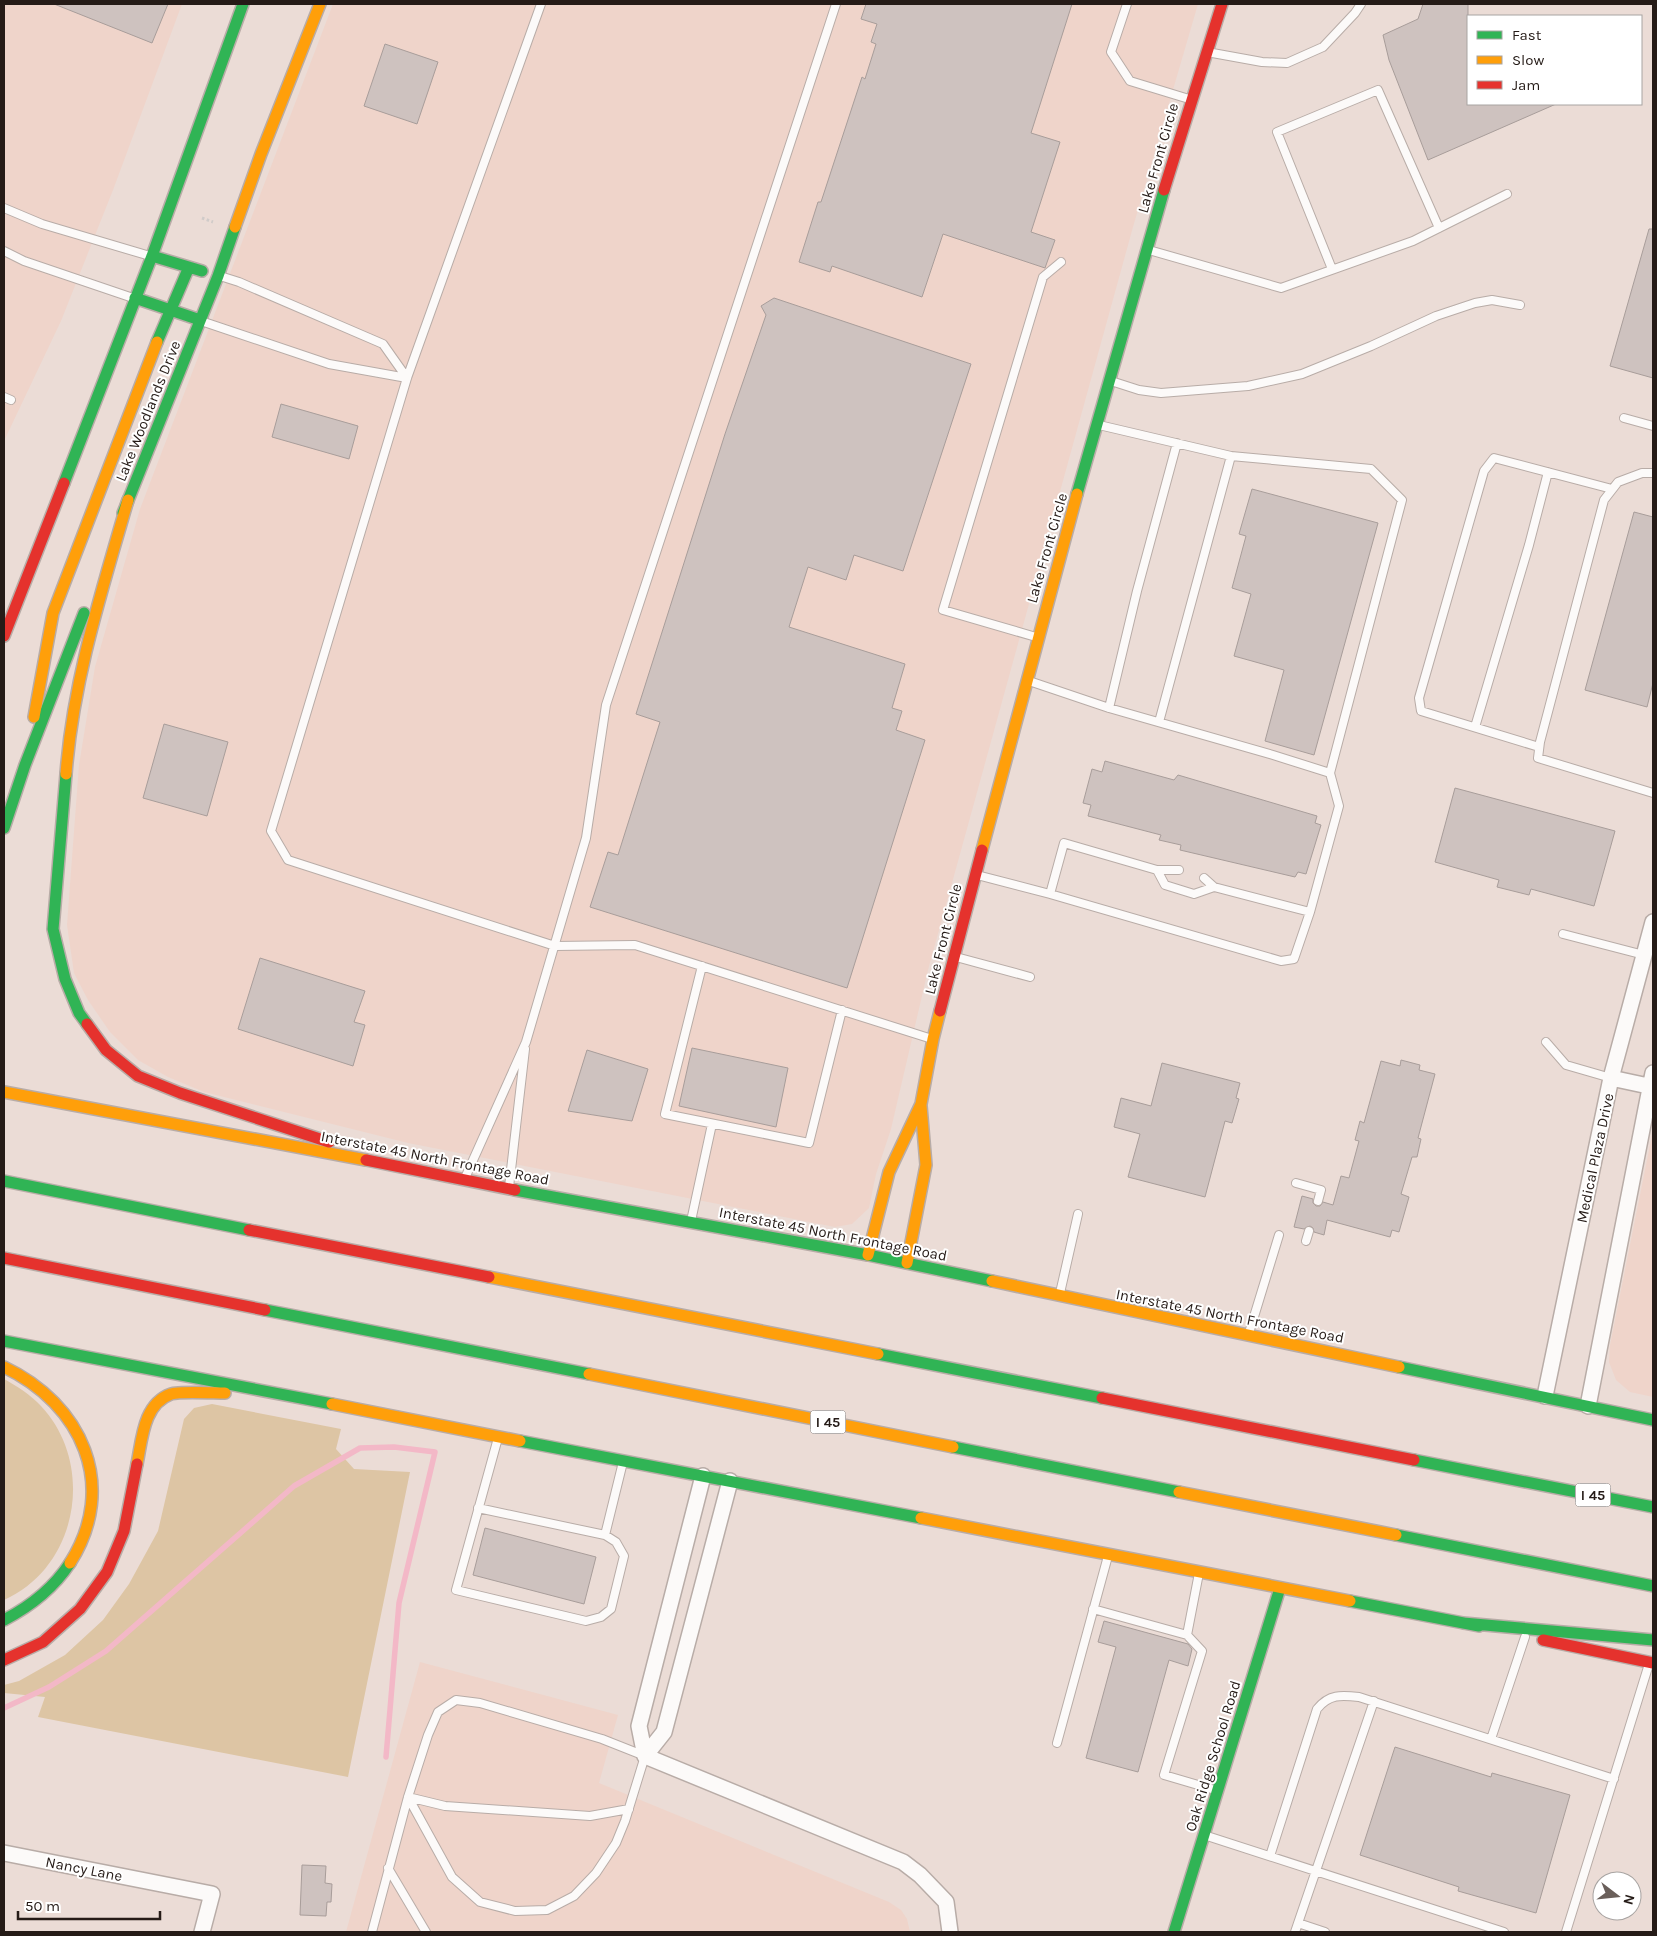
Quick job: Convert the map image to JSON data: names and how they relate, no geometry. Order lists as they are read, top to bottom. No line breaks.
{"streets":{"main road":["Lake Front Circle","Lake Woodlands Drive","Interstate 45 North Frontage Road","I 45","Oak Ridge School Road"],"street":["Medical Plaza Drive","Nancy Lane"]},"crossings":[["Lake Front Circle","Interstate 45 North Frontage Road"],["Interstate 45 North Frontage Road","Medical Plaza Drive"]],"legend":["Fast","Slow","Jam"],"scale_bar":"50 m","north":"right"}
